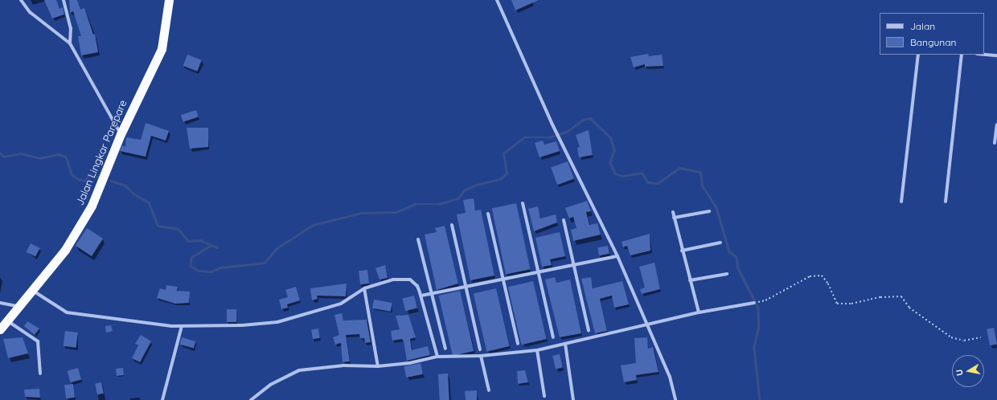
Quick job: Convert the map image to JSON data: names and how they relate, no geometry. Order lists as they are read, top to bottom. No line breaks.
{"streets":{"highway":["Jalan Lingkar Parepare"]},"legend":["Jalan","Bangunan"],"north":"left"}
